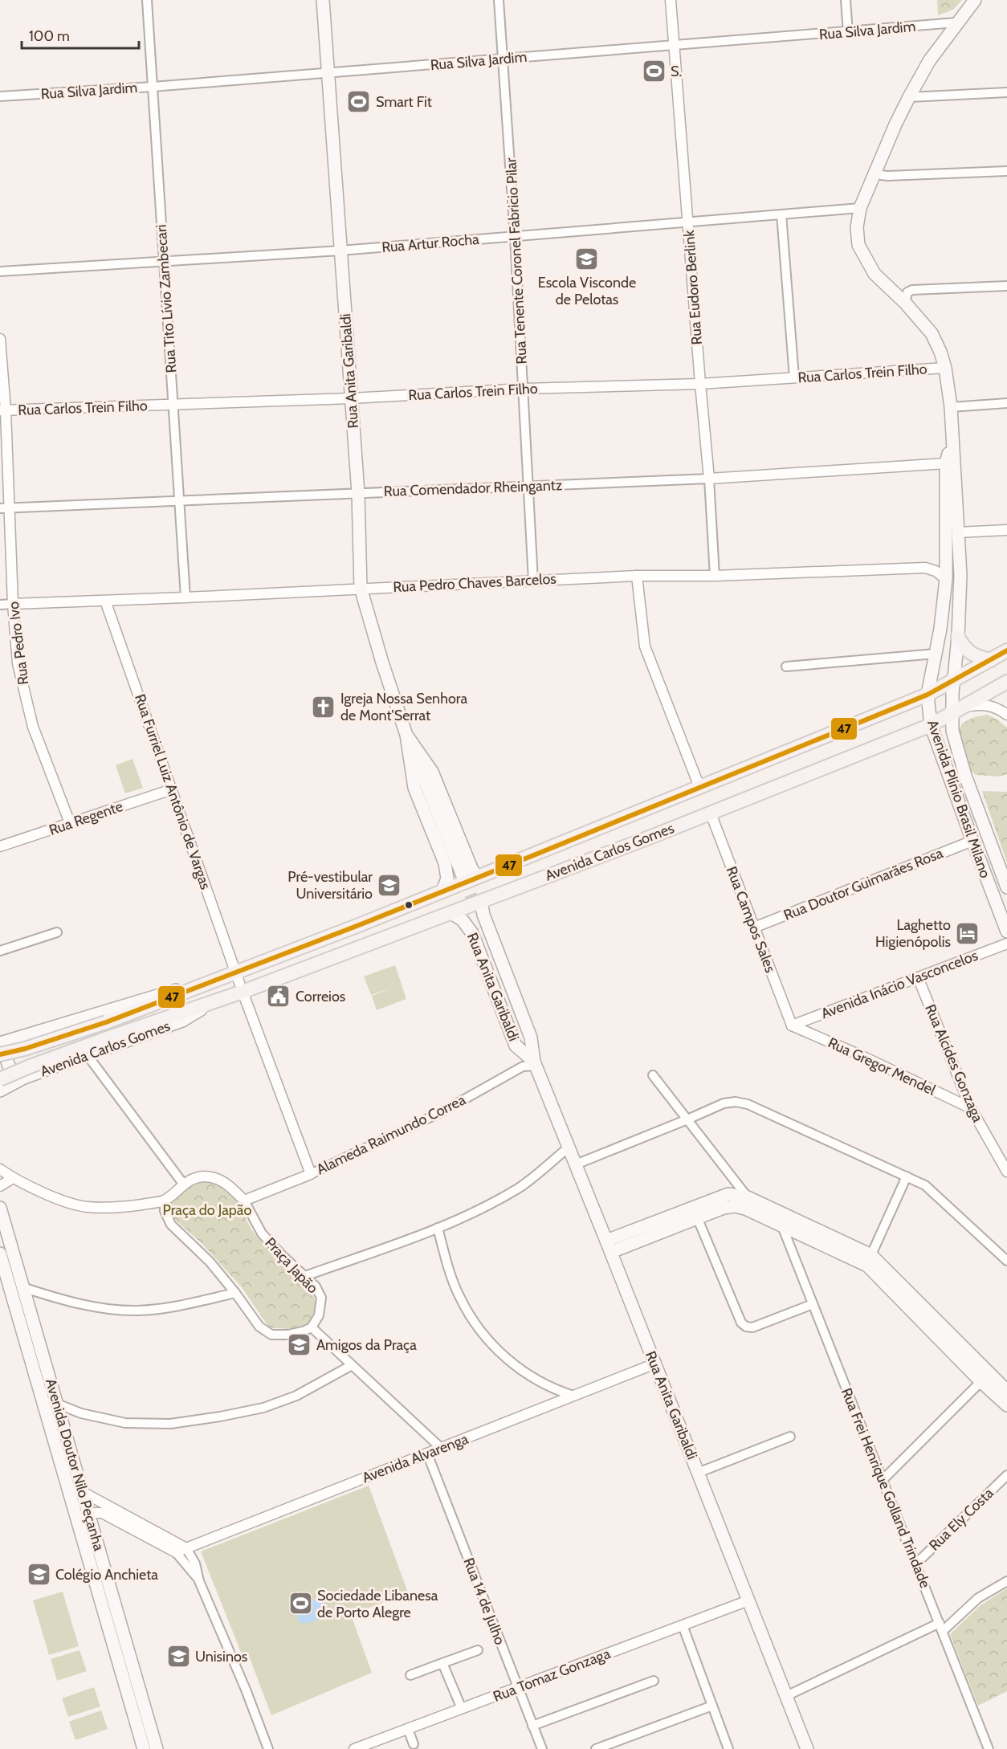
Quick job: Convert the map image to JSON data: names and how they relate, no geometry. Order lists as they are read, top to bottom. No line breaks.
{"streets":{"main road":["Rua Anita Garibaldi","Avenida Plínio Brasil Milano","Avenida Carlos Gomes","Avenida Doutor Nilo Peçanha"],"street":["Rua Silva Jardim","Rua Artur Rocha","Rua Tenente Coronel Fabricio Pilar","Rua Eudoro Berlink","Rua Tito Lívio Zambecari","Rua Carlos Trein Filho","Rua Comendador Rheingantz","Rua Pedro Chaves Barcelos","Rua Pedro Ivo","Rua Furriel Luiz Antônio de Vargas","Rua Regente","Rua Doutor Guimarães Rosa","Rua Campos Sales","Avenida Inácio Vasconcelos","Rua Alcídes Gonzaga","Rua Gregor Mendel","Alameda Raimundo Correa","Praça Japão","Avenida Alvarenga","Rua Frei Henrique Golland Trindade","Rua Ely Costa","Rua 14 de Julho","Rua Tomaz Gonzaga"]},"crossings":[["Rua Silva Jardim","Rua Tenente Coronel Fabricio Pilar"],["Rua Silva Jardim","Rua Eudoro Berlink"],["Rua Silva Jardim","Rua Tito Lívio Zambecari"],["Rua Silva Jardim","Rua Anita Garibaldi"],["Rua Silva Jardim","Avenida Plínio Brasil Milano"],["Rua Artur Rocha","Rua Tenente Coronel Fabricio Pilar"],["Rua Artur Rocha","Rua Eudoro Berlink"],["Rua Artur Rocha","Rua Tito Lívio Zambecari"],["Rua Artur Rocha","Rua Anita Garibaldi"],["Rua Artur Rocha","Avenida Plínio Brasil Milano"],["Rua Tenente Coronel Fabricio Pilar","Rua Carlos Trein Filho"],["Rua Tenente Coronel Fabricio Pilar","Rua Comendador Rheingantz"],["Rua Tenente Coronel Fabricio Pilar","Rua Pedro Chaves Barcelos"],["Rua Eudoro Berlink","Rua Carlos Trein Filho"],["Rua Eudoro Berlink","Rua Comendador Rheingantz"],["Rua Eudoro Berlink","Rua Pedro Chaves Barcelos"],["Rua Tito Lívio Zambecari","Rua Carlos Trein Filho"],["Rua Tito Lívio Zambecari","Rua Comendador Rheingantz"],["Rua Tito Lívio Zambecari","Rua Pedro Chaves Barcelos"],["Rua Anita Garibaldi","Rua Carlos Trein Filho"],["Rua Anita Garibaldi","Rua Comendador Rheingantz"],["Rua Anita Garibaldi","Rua Pedro Chaves Barcelos"],["Rua Anita Garibaldi","Avenida Carlos Gomes"],["Rua Anita Garibaldi","Alameda Raimundo Correa"],["Rua Anita Garibaldi","Avenida Alvarenga"],["Rua Anita Garibaldi","Rua Tomaz Gonzaga"],["Rua Carlos Trein Filho","Rua Pedro Ivo"],["Rua Carlos Trein Filho","Avenida Plínio Brasil Milano"],["Rua Comendador Rheingantz","Rua Pedro Ivo"],["Rua Comendador Rheingantz","Avenida Plínio Brasil Milano"],["Rua Pedro Chaves Barcelos","Rua Pedro Ivo"],["Rua Pedro Chaves Barcelos","Rua Furriel Luiz Antônio de Vargas"],["Rua Pedro Chaves Barcelos","Avenida Plínio Brasil Milano"],["Rua Pedro Ivo","Rua Regente"],["Rua Furriel Luiz Antônio de Vargas","Rua Regente"],["Rua Furriel Luiz Antônio de Vargas","Avenida Carlos Gomes"],["Rua Furriel Luiz Antônio de Vargas","Alameda Raimundo Correa"],["Avenida Plínio Brasil Milano","Avenida Carlos Gomes"],["Avenida Plínio Brasil Milano","Rua Doutor Guimarães Rosa"],["Avenida Carlos Gomes","Rua Campos Sales"],["Rua Doutor Guimarães Rosa","Rua Campos Sales"],["Rua Campos Sales","Avenida Inácio Vasconcelos"],["Rua Campos Sales","Rua Gregor Mendel"],["Avenida Inácio Vasconcelos","Rua Alcídes Gonzaga"],["Avenida Inácio Vasconcelos","Rua Gregor Mendel"],["Rua Alcídes Gonzaga","Rua Gregor Mendel"],["Alameda Raimundo Correa","Praça Japão"],["Avenida Alvarenga","Rua 14 de Julho"],["Rua Frei Henrique Golland Trindade","Rua Ely Costa"],["Rua 14 de Julho","Rua Tomaz Gonzaga"]],"parks":["Praça do Japão"],"places":{"sports":["S.","Smart Fit","Sociedade Libanesa de Porto Alegre"],"school or university":["Escola Visconde de Pelotas","Pré-vestibular Universitário","Amigos da Praça","Colégio Anchieta","Unisinos"],"church":["Igreja Nossa Senhora de Mont'Serrat"],"hotel":["Laghetto Higienópolis"],"public building":["Correios"]},"lines":["transit line 47"],"scale_bar":"100 m"}
